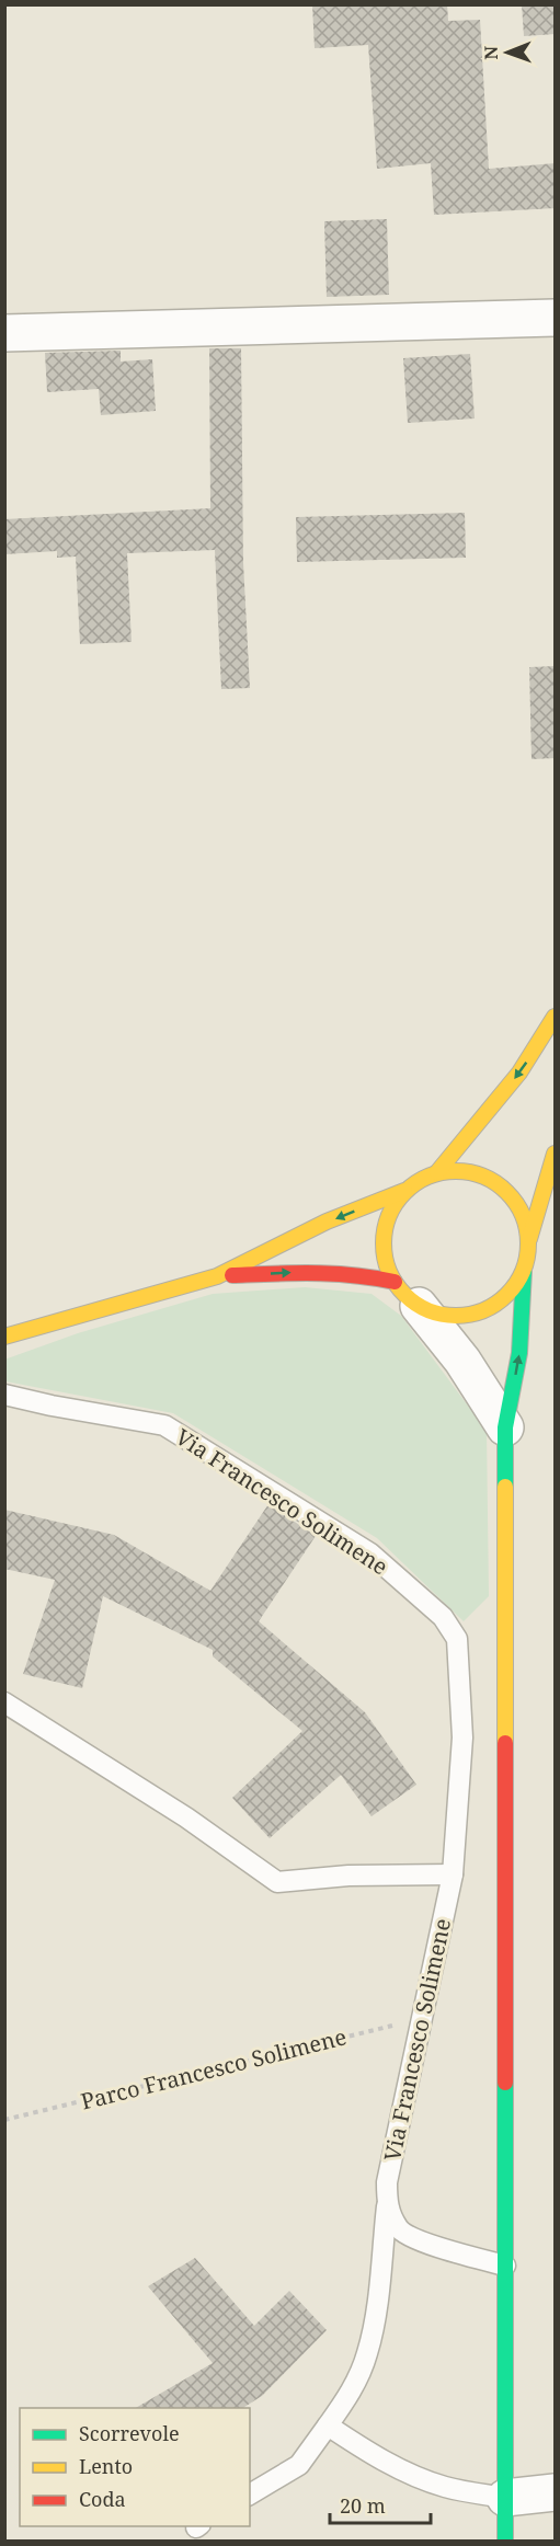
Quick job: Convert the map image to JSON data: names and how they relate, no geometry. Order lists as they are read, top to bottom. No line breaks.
{"streets":{"lane":["Via Francesco Solimene"],"path":["Parco Francesco Solimene"]},"crossings":[["Via Francesco Solimene","Parco Francesco Solimene"]],"legend":["Scorrevole","Lento","Coda"],"scale_bar":"20 m","north":"left"}
